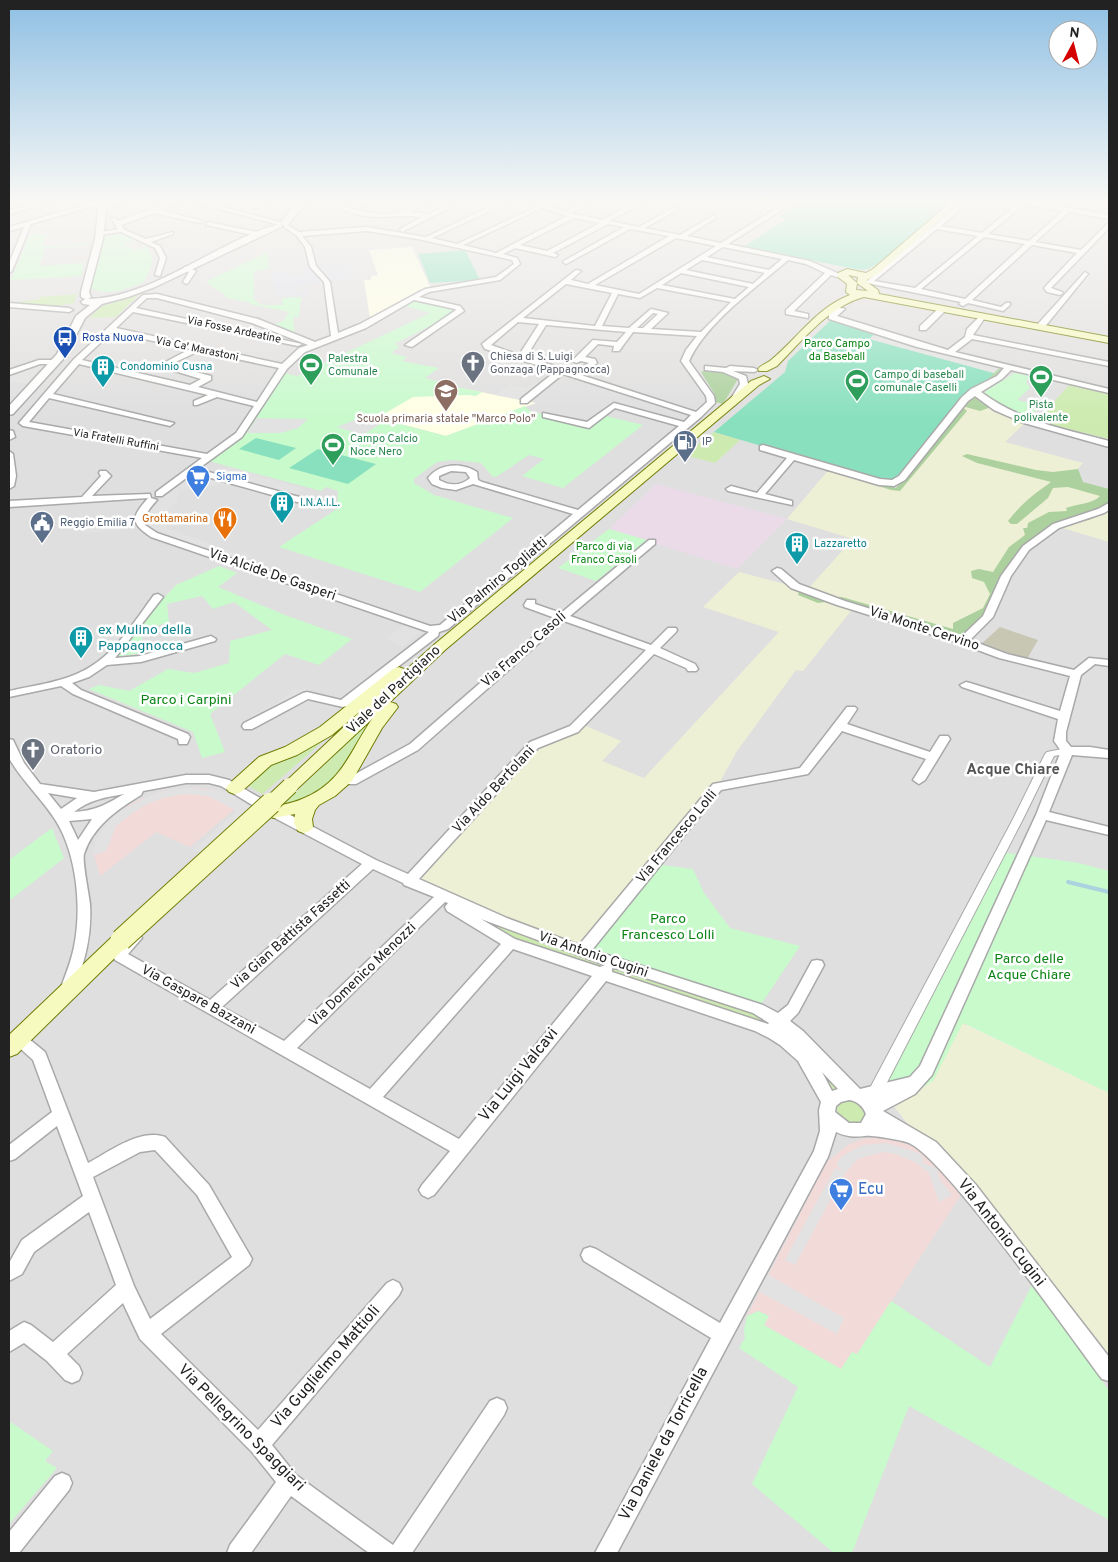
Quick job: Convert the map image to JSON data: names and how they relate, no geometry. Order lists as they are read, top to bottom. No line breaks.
{"streets":{"main road":["Viale del Partigiano"],"street":["Via Fosse Ardeatine","Via Ca' Marastoni","Via Fratelli Ruffini","Via Alcide De Gasperi","Via Palmiro Togliatti","Via Monte Cervino","Via Franco Casoli","Via Aldo Bertolani","Via Francesco Lolli","Via Gian Battista Fassetti","Via Antonio Cugini","Via Domenico Menozzi","Via Gaspare Bazzani","Via Luigi Valcavi","Via Guglielmo Mattioli","Via Pellegrino Spaggiari","Via Daniele da Torricella"]},"crossings":[["Via Alcide De Gasperi","Via Palmiro Togliatti"],["Viale del Partigiano","Via Pellegrino Spaggiari"],["Via Aldo Bertolani","Via Antonio Cugini"],["Via Francesco Lolli","Via Antonio Cugini"],["Via Gian Battista Fassetti","Via Antonio Cugini"],["Via Gian Battista Fassetti","Via Gaspare Bazzani"],["Via Antonio Cugini","Via Domenico Menozzi"],["Via Antonio Cugini","Via Gaspare Bazzani"],["Via Antonio Cugini","Via Luigi Valcavi"],["Via Antonio Cugini","Via Daniele da Torricella"],["Via Domenico Menozzi","Via Gaspare Bazzani"],["Via Gaspare Bazzani","Via Luigi Valcavi"],["Via Guglielmo Mattioli","Via Pellegrino Spaggiari"]],"districts":["Acque Chiare"],"parks":["Parco Campo da Baseball","Parco di via Franco Casoli","Parco i Carpini","Parco Francesco Lolli","Parco delle Acque Chiare"],"places":{"bus stop":["Rosta Nuova"],"church":["Chiesa di S. Luigi Gonzaga (Pappagnocca)","Oratorio"],"sports":["Palestra Comunale","Pista polivalente","Campo di baseball comunale Caselli","Campo Calcio Noce Nero"],"building":["Condominio Cusna","I.N.A.I.L.","Lazzaretto","ex Mulino della Pappagnocca"],"school or university":["Scuola primaria statale \"Marco Polo\""],"fuel station":["IP"],"supermarket":["Sigma","Ecu"],"restaurant":["Grottamarina"],"public building":["Reggio Emilia 7"]},"north":"top"}
